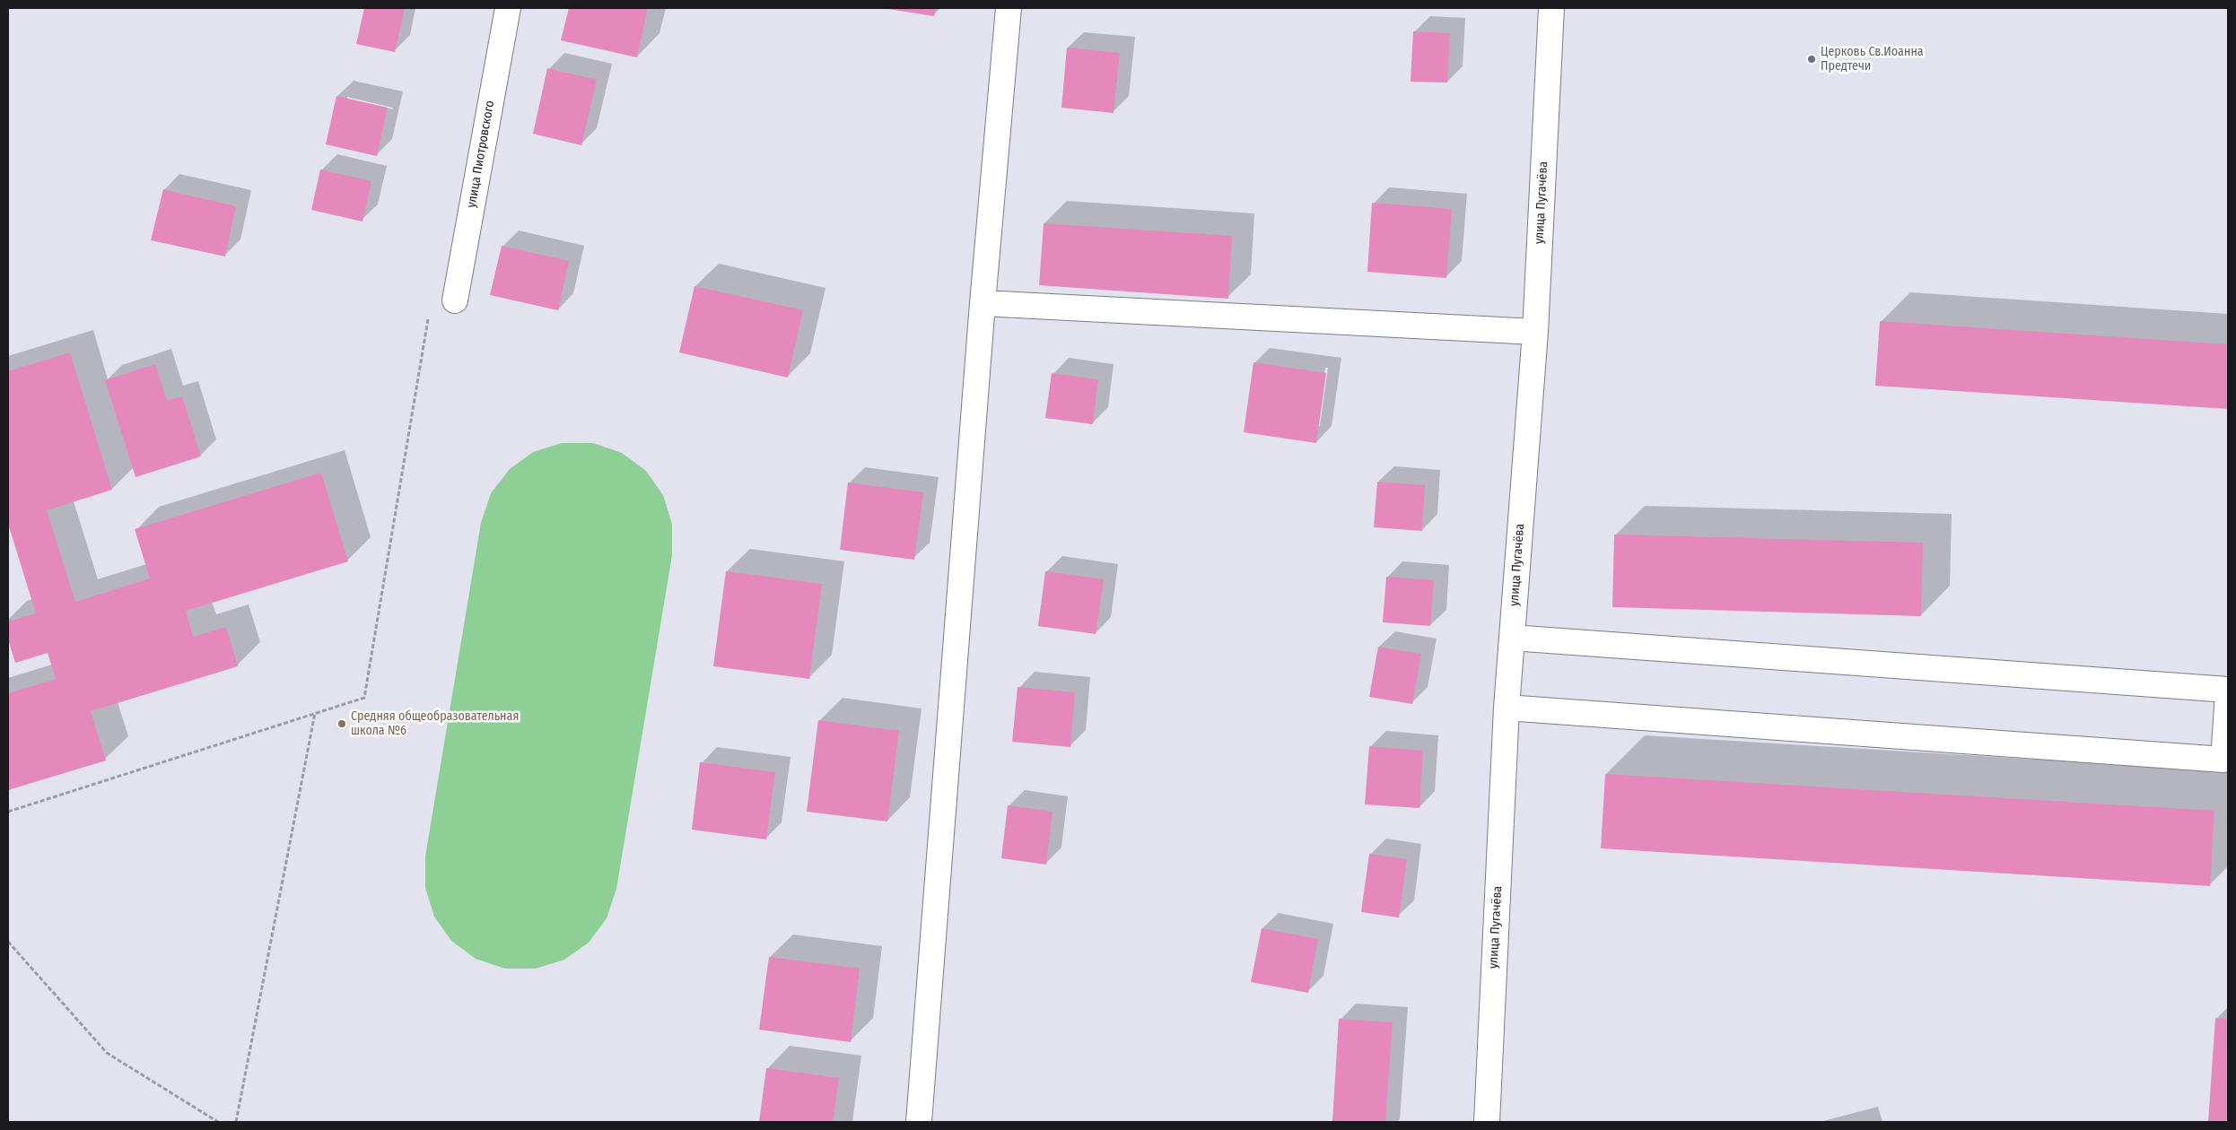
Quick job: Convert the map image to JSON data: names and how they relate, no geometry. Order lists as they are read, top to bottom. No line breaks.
{"streets":{"street":["улица Пиотровского","улица Пугачёва"]},"places":["Церковь Св.Иоанна Предтечи","Средняя общеобразовательная школа №6"]}
